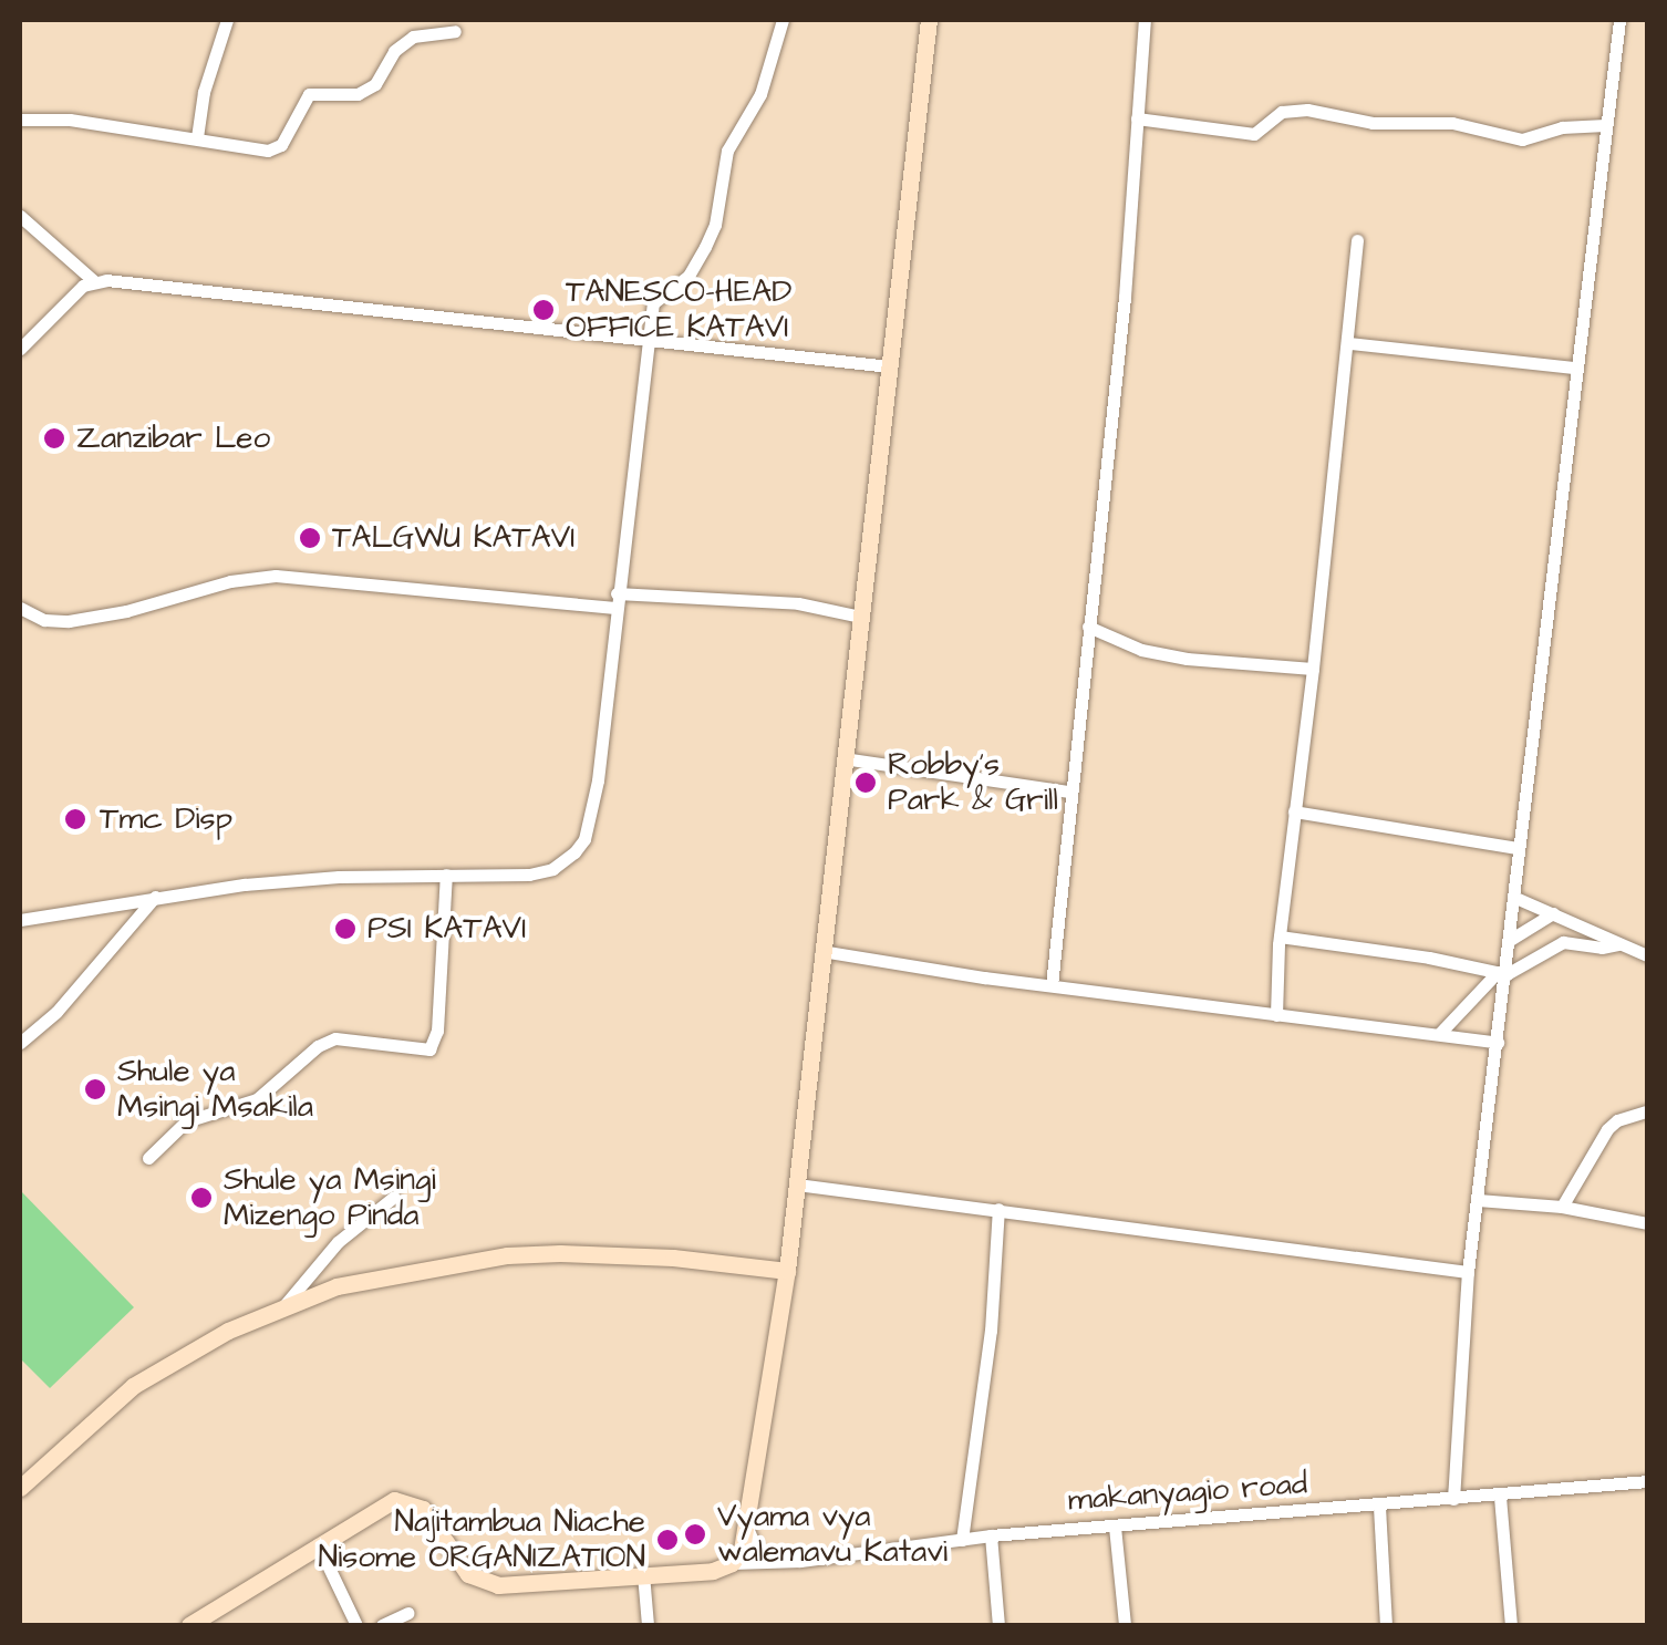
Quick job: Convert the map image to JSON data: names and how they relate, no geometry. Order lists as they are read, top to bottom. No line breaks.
{"streets":{"street":["makanyagio road"]},"places":["TANESCO-HEAD OFFICE KATAVI","Zanzibar Leo","TALGWU KATAVI","Robby's Park & Grill","Tmc Disp","PSI KATAVI","Shule ya Msingi Msakila","Shule ya Msingi Mizengo Pinda","Vyama vya walemavu Katavi","Najitambua Niache Nisome ORGANIZATION"]}
